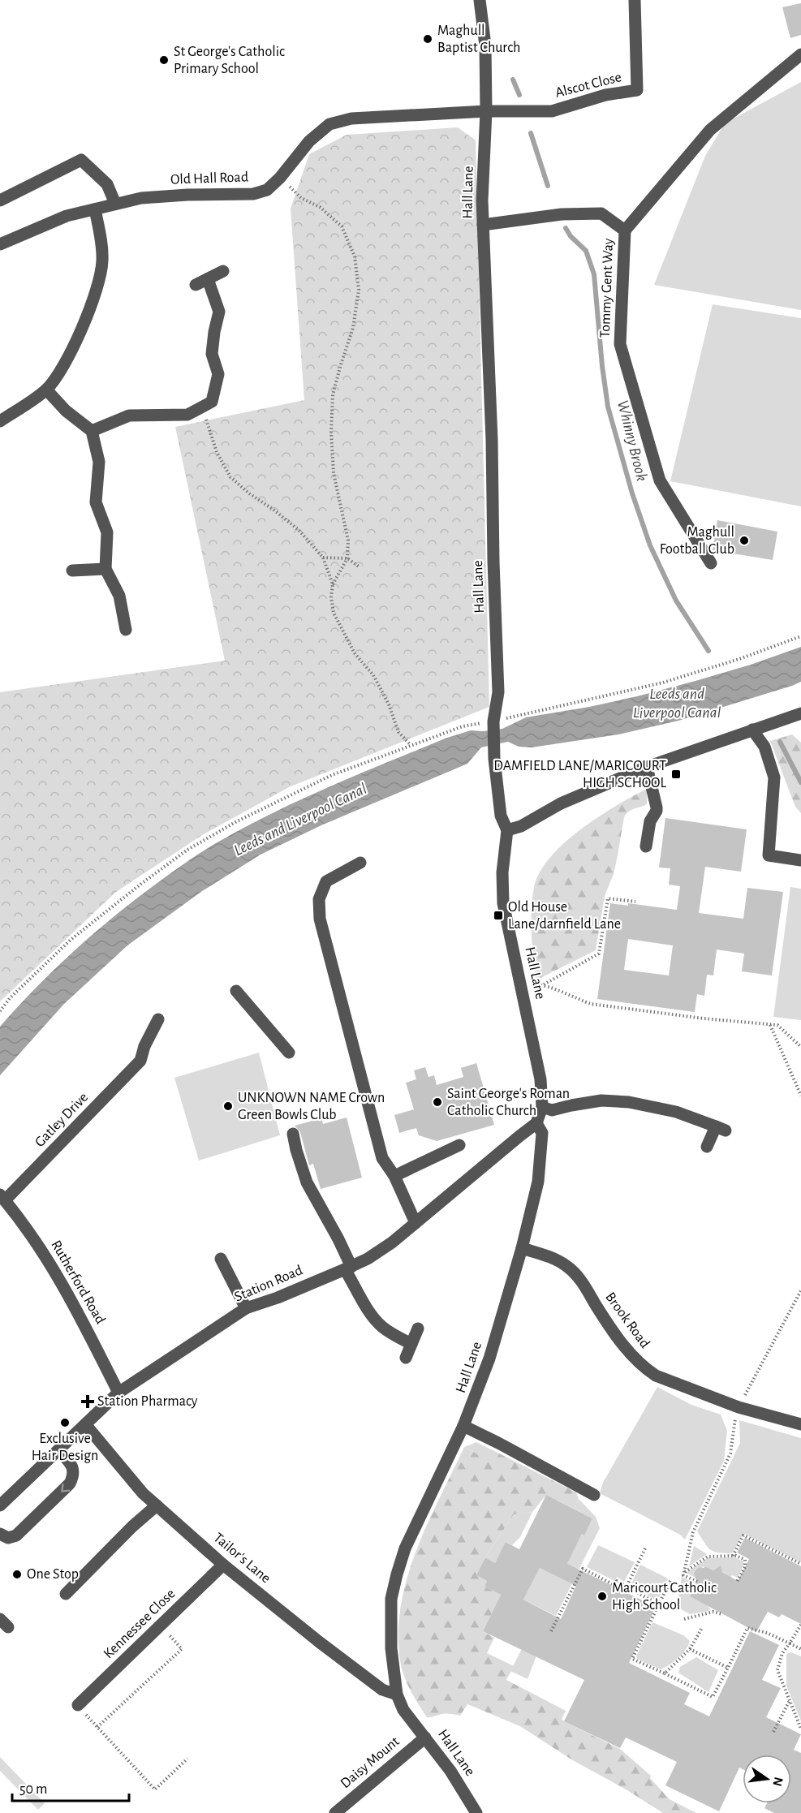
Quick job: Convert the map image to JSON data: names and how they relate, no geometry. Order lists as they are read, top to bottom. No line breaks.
{"streets":{"street":["Alscot Close","Old Hall Road","Hall Lane","Tommy Gent Way","Gatley Drive","Rutherford Road","Station Road","Brook Road","Tailor's Lane","Kennessee Close","Daisy Mount"]},"crossings":[["Alscot Close","Old Hall Road"],["Alscot Close","Hall Lane"],["Old Hall Road","Hall Lane"],["Hall Lane","Tommy Gent Way"],["Hall Lane","Station Road"],["Hall Lane","Brook Road"],["Hall Lane","Tailor's Lane"],["Hall Lane","Daisy Mount"],["Gatley Drive","Rutherford Road"],["Rutherford Road","Station Road"],["Station Road","Tailor's Lane"],["Tailor's Lane","Kennessee Close"]],"water":["Whinny Brook","Leeds and Liverpool Canal"],"places":{"other":["Maghull Baptist Church","St George's Catholic Primary School","Maghull Football Club","Saint George's Roman Catholic Church","UNKNOWN NAME Crown Green Bowls Club","Exclusive Hair Design","One Stop","Maricourt Catholic High School"],"transit":["DAMFIELD LANE/MARICOURT HIGH SCHOOL","Old House Lane/darnfield Lane"],"health":["Station Pharmacy"]},"scale_bar":"50 m","north":"right"}
